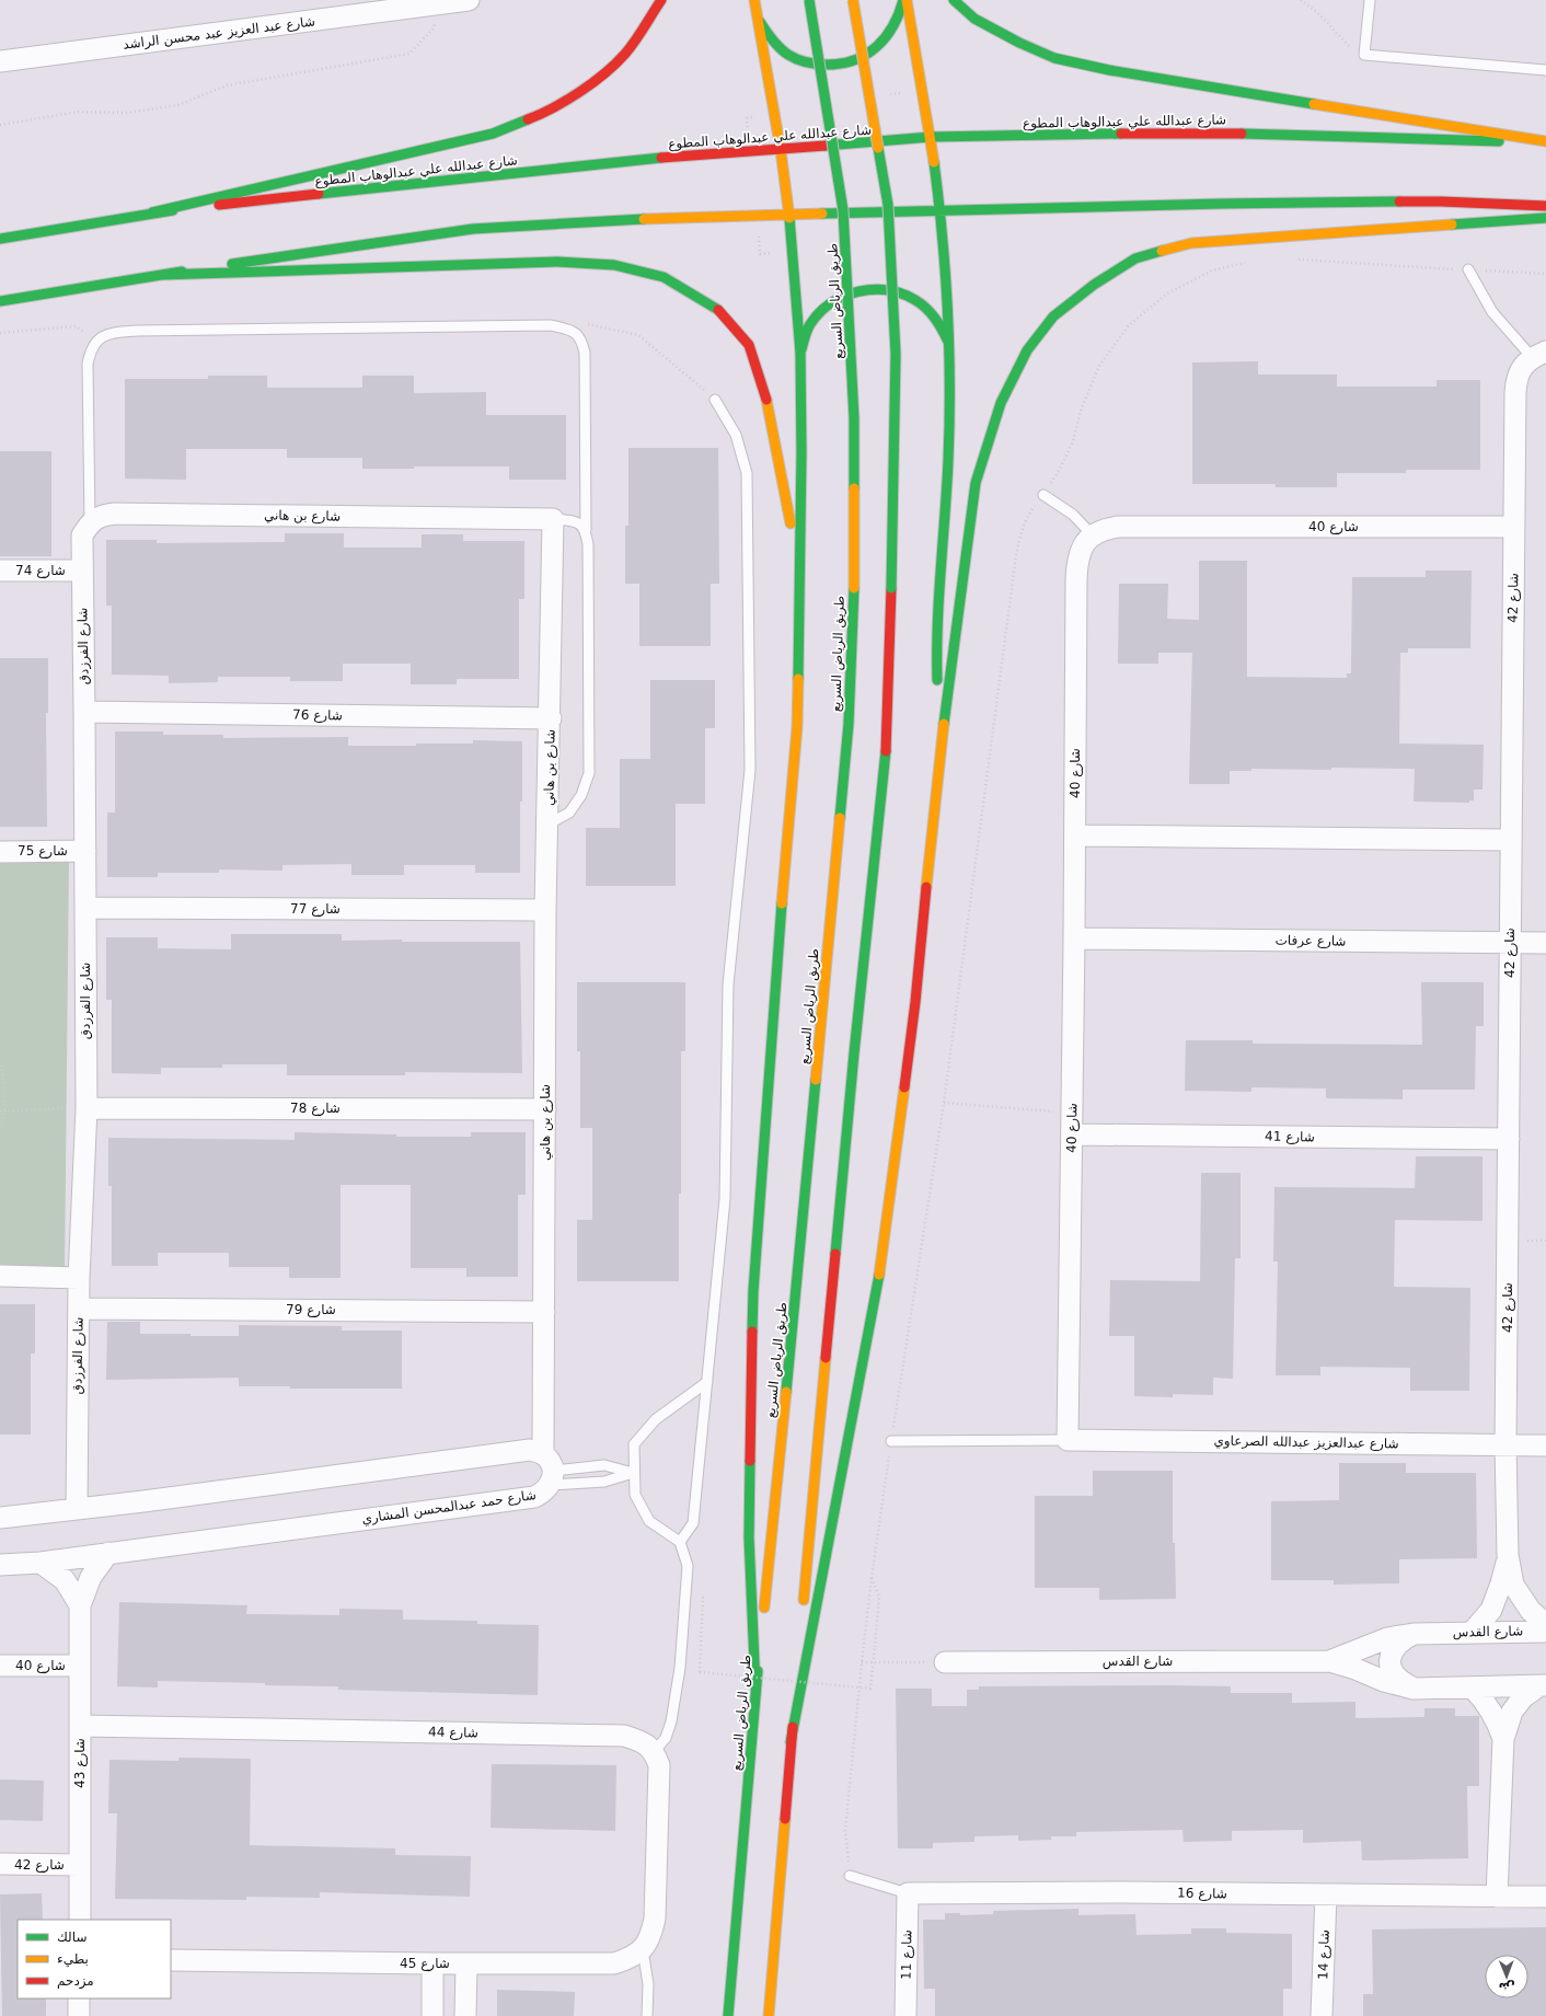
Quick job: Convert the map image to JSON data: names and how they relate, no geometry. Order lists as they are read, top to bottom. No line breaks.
{"streets":{"main road":["شارع عبدالله علي عبدالوهاب المطوع","طريق الرياض السريع"],"street":["شارع عبد العزيز عبد محسن الراشد","شارع بن هاني","شارع 40","شارع 74","شارع 42","شارع الفرزدق","شارع 76","شارع 75","شارع 77","شارع عرفات","شارع 78","شارع 41","شارع 79","شارع عبدالعزيز عبدالله الصرعاوي","شارع حمد عبدالمحسن المشاري","شارع القدس","شارع 44","شارع 43","شارع 16","شارع 11","شارع 14","شارع 45"]},"crossings":[["شارع بن هاني","شارع الفرزدق"],["شارع بن هاني","شارع 76"],["شارع بن هاني","شارع 77"],["شارع بن هاني","شارع 78"],["شارع بن هاني","شارع 79"],["شارع بن هاني","شارع حمد عبدالمحسن المشاري"],["شارع 40","شارع 42"],["شارع 40","شارع عرفات"],["شارع 40","شارع 41"],["شارع 40","شارع عبدالعزيز عبدالله الصرعاوي"],["شارع 40","شارع 43"],["شارع 74","شارع الفرزدق"],["شارع 42","شارع عرفات"],["شارع 42","شارع 41"],["شارع 42","شارع عبدالعزيز عبدالله الصرعاوي"],["شارع 42","شارع القدس"],["شارع 42","شارع 43"],["شارع الفرزدق","شارع 76"],["شارع الفرزدق","شارع 75"],["شارع الفرزدق","شارع 77"],["شارع الفرزدق","شارع 78"],["شارع الفرزدق","شارع 79"],["شارع حمد عبدالمحسن المشاري","شارع 43"],["شارع 44","شارع 43"],["شارع 16","شارع 11"],["شارع 16","شارع 14"]],"legend":["سالك","بطيء","مزدحم"],"north":"bottom"}
